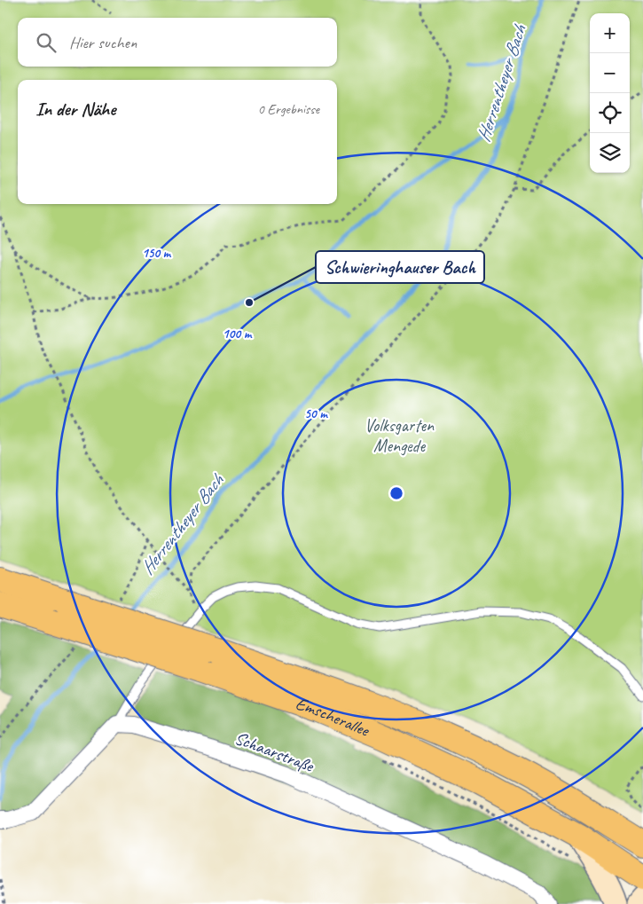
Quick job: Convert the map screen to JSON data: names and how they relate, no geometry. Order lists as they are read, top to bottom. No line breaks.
{"streets":{"main road":["Emscherallee"],"street":["Schaarstraße"]},"water":["Herrentheyer Bach"],"parks":["Volksgarten Mengede"],"places":["Schwieringhauser Bach"],"page":{"map_buttons":["+","−"],"search":"Hier suchen","heading":["In der Nähe","0 Ergebnisse"]},"rings":["150 m","100 m","50 m"]}
